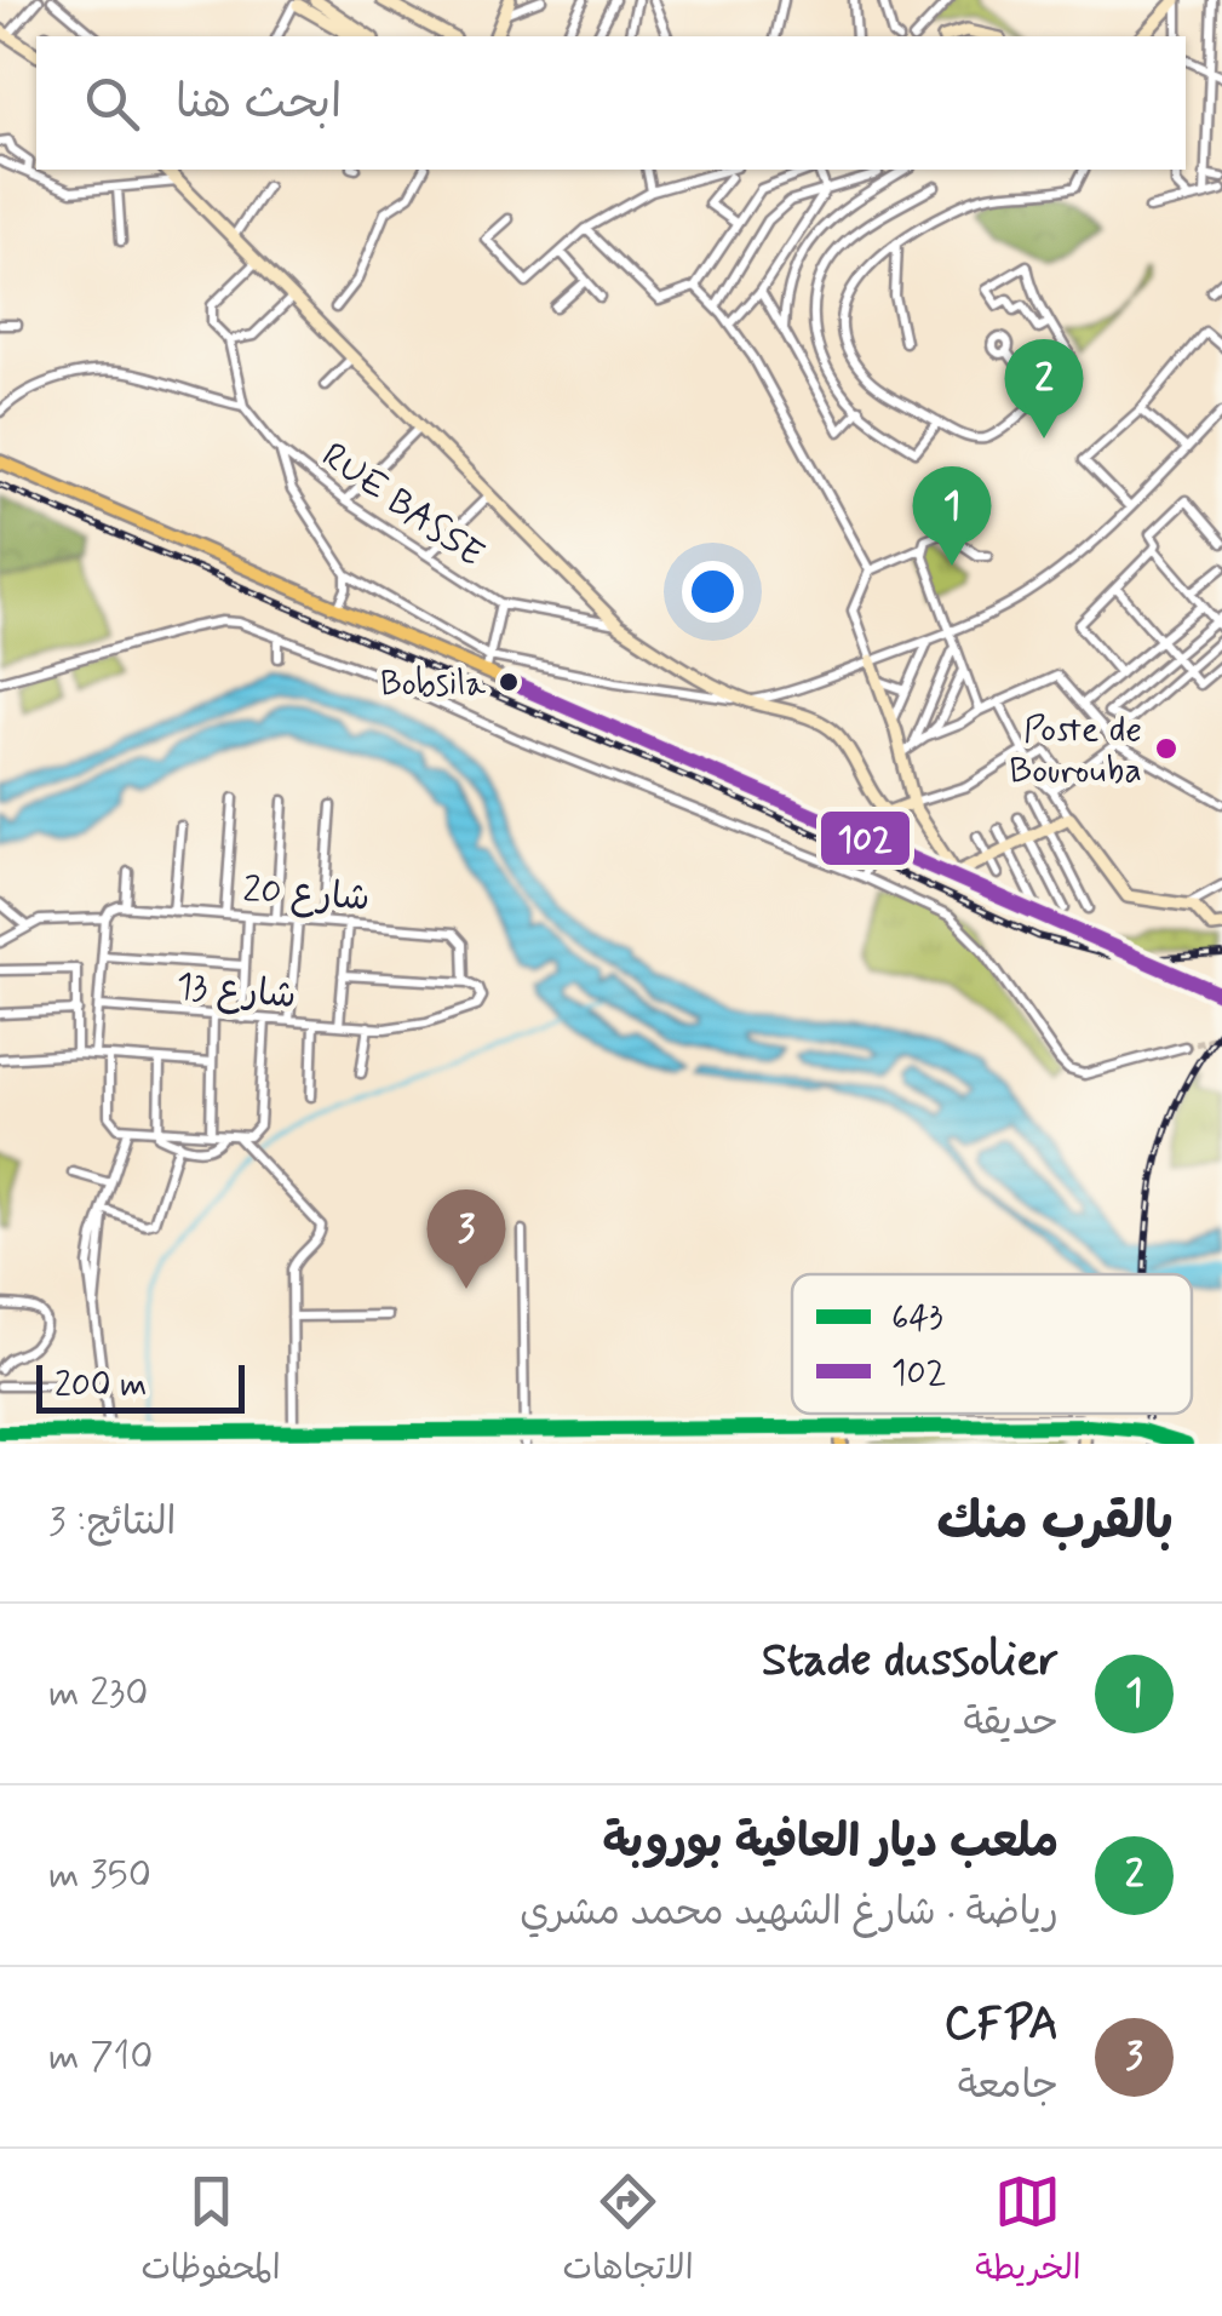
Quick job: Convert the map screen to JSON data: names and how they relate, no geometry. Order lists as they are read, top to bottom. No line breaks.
{"streets":{"street":["RUE BASSE","شارع 20","شارع 13"]},"crossings":[["شارع 20","شارع 13"]],"places":["Bobsila","Poste de Bourouba"],"lines":["transit line 102","transit line 643"],"legend":["643","102"],"scale_bar":"200 m","page":{"search":"ابحث هنا","pins":["2","1","3"],"scale":"200 m","heading":["بالقرب منك","النتائج: 3"],"list":[{"mark":"1","name":"Stade dussolier","note":"حديقة","value":"230 m"},{"mark":"2","name":"ملعب ديار العافية بوروبة","note":"رياضة · شارغ الشهيد محمد مشري","value":"350 m"},{"mark":"3","name":"CFPA","note":"جامعة","value":"710 m"}],"nav":["الخريطة","الاتجاهات","المحفوظات"]}}
